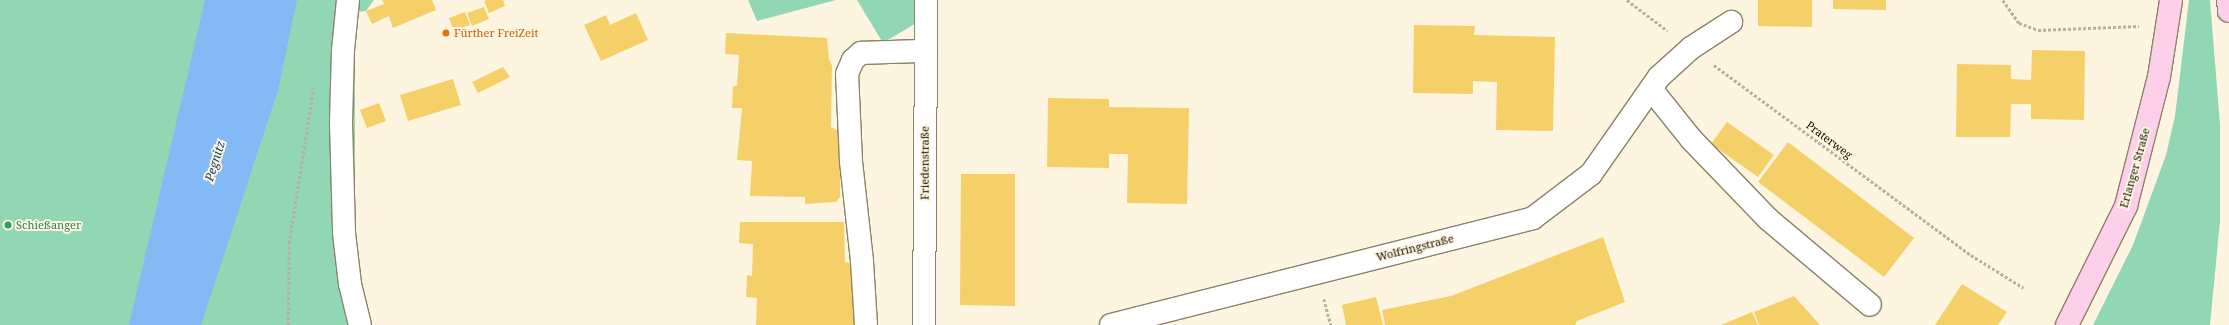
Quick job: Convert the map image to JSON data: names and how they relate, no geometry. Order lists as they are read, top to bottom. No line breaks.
{"streets":{"main road":["Erlanger Straße"],"street":["Friedenstraße","Wolfringstraße"],"path":["Praterweg"]},"crossings":[["Praterweg","Wolfringstraße"]],"water":["Pegnitz"],"places":["Fürther FreiZeit","Schießanger"]}
